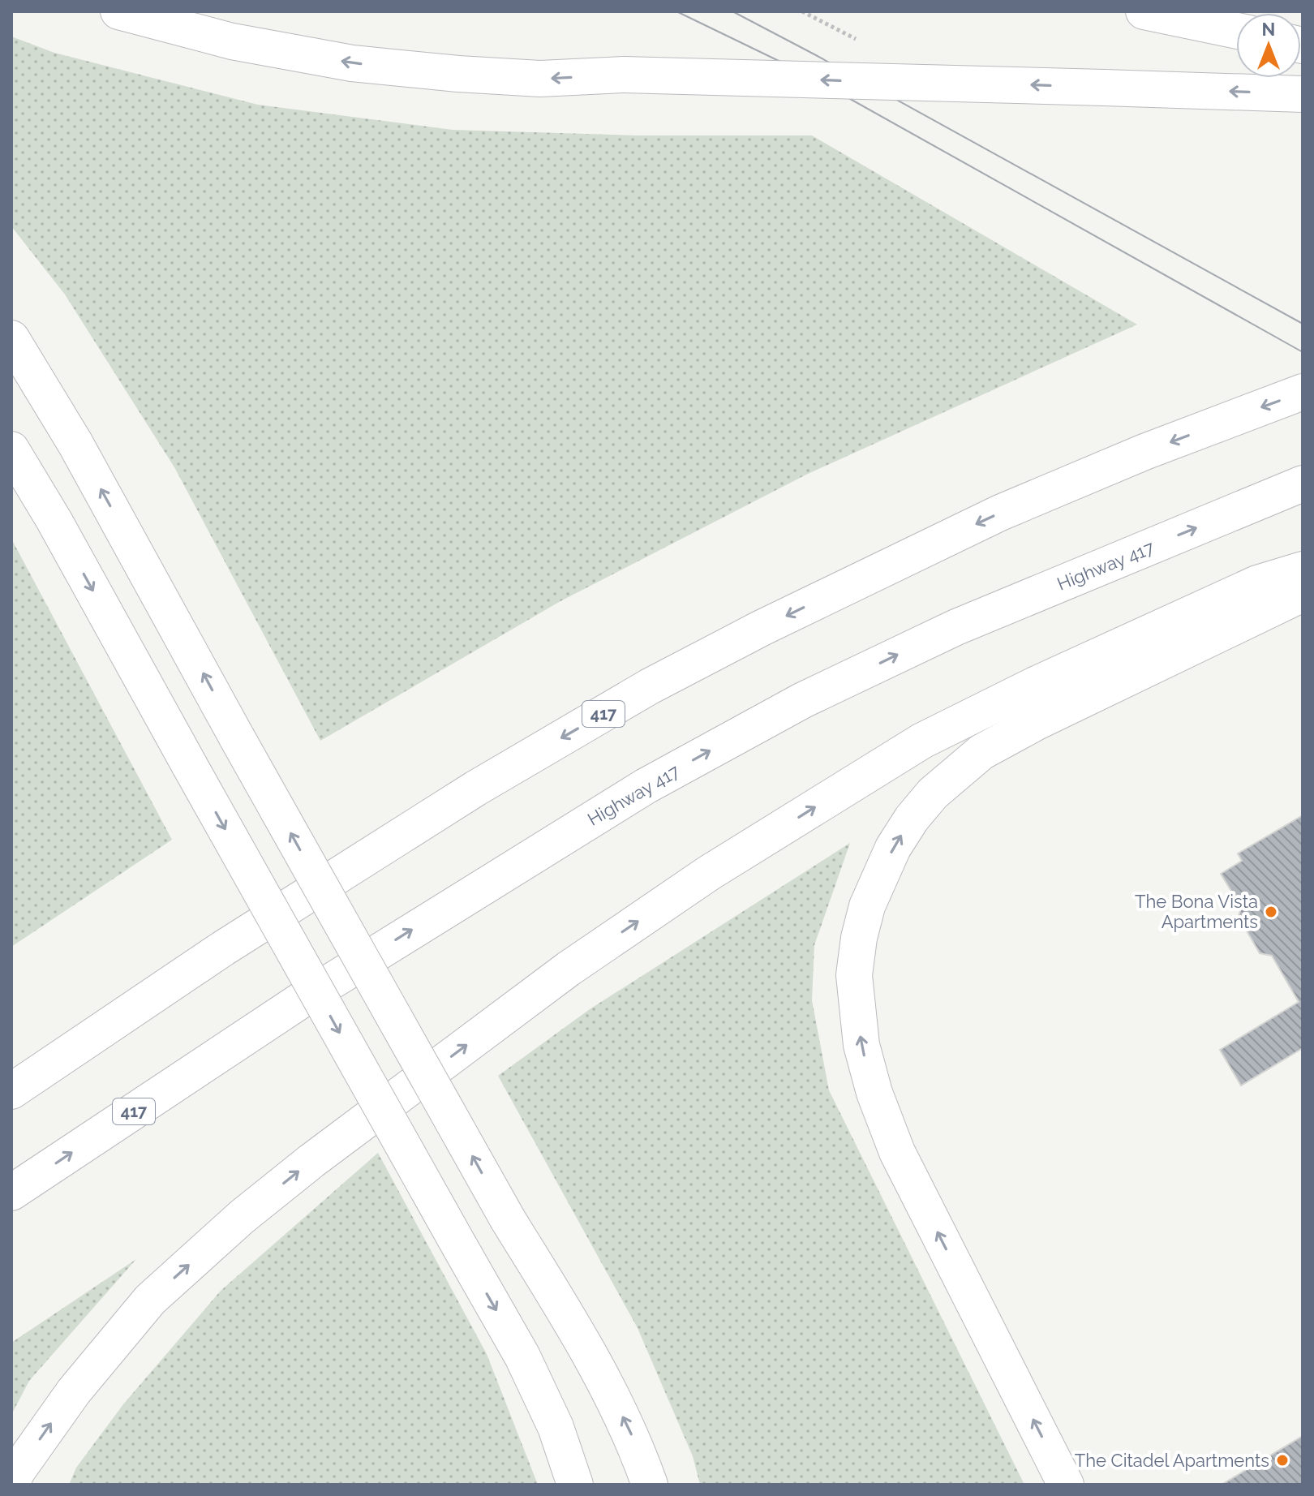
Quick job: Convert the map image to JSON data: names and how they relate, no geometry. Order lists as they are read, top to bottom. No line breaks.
{"streets":{"highway":["Highway 417","417"]},"places":["The Bona Vista Apartments","The Citadel Apartments"],"north":"top"}
